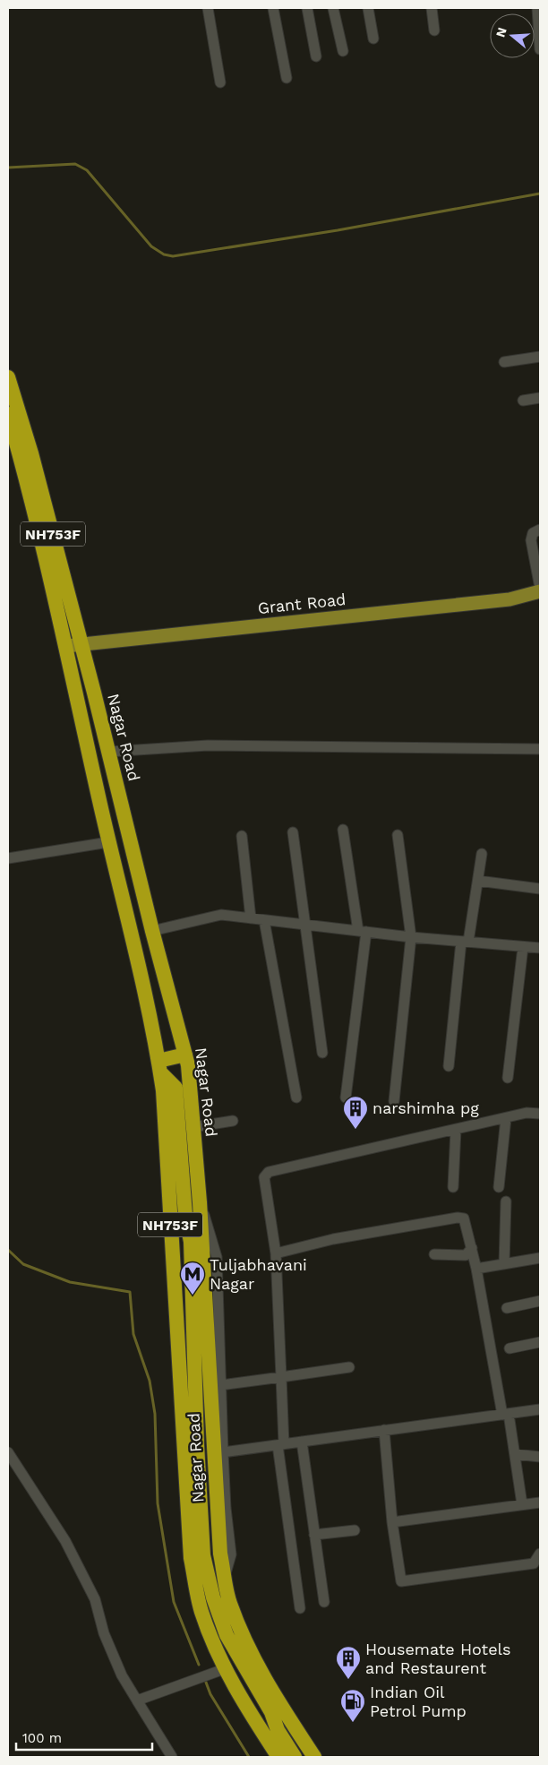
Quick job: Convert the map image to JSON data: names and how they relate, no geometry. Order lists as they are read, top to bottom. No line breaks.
{"streets":{"highway":["NH753F","Nagar Road"],"main road":["Grant Road"]},"crossings":[["Grant Road","Nagar Road"]],"places":{"building":["narshimha pg","Housemate Hotels and Restaurent"],"metro station":["Tuljabhavani Nagar"],"fuel station":["Indian Oil Petrol Pump"]},"scale_bar":"100 m","north":"left"}
